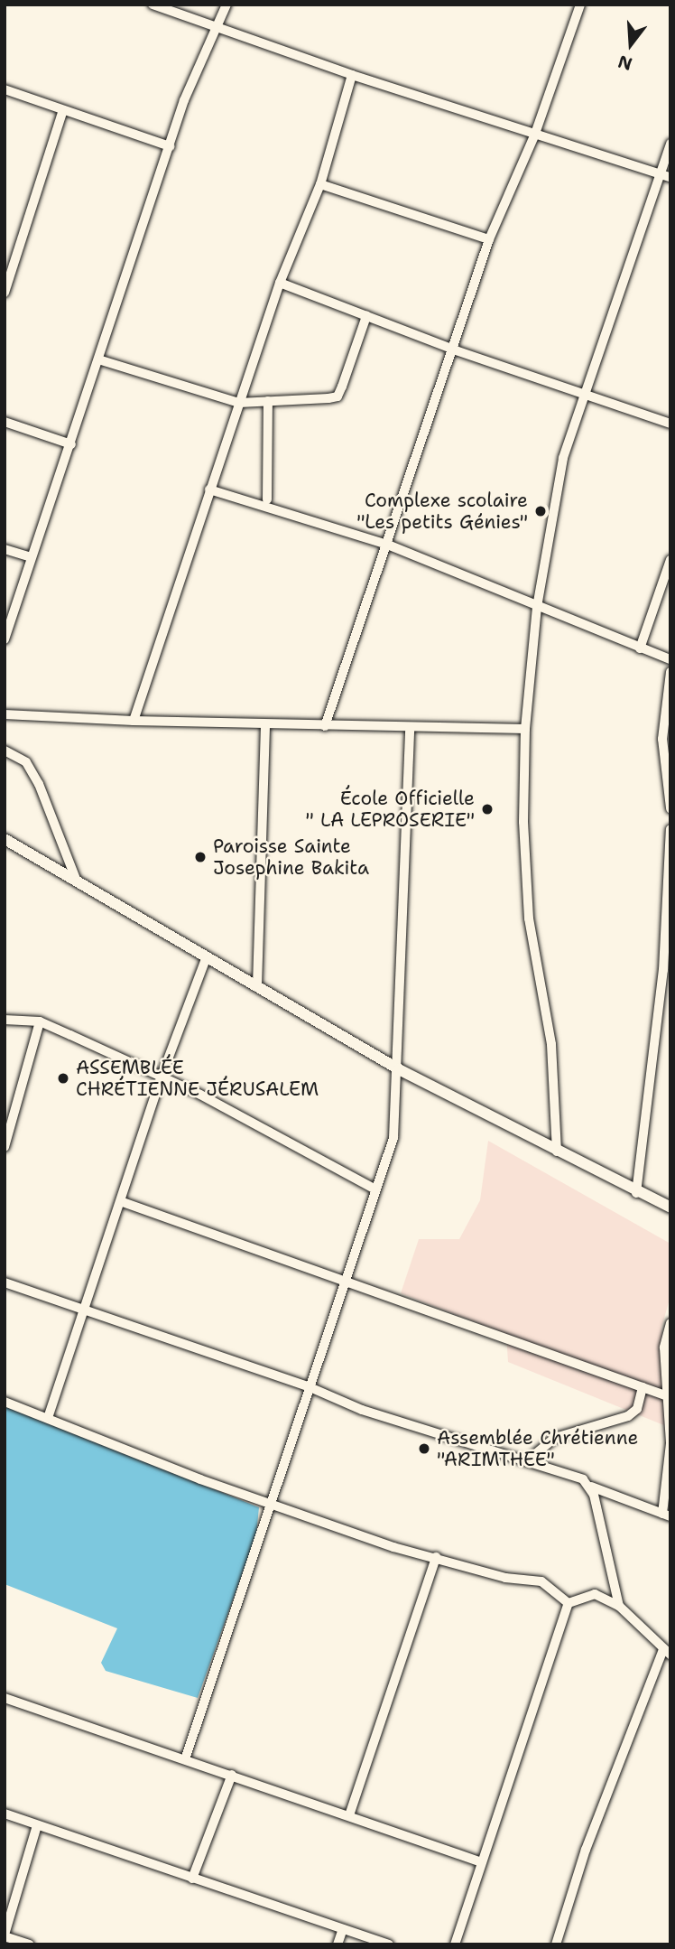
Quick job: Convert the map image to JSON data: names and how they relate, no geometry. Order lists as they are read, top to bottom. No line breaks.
{"places":["Complexe scolaire \"Les petits Génies\"","École Officielle \" LA LEPROSERIE\"","Paroisse Sainte Josephine Bakita","ASSEMBLÉE CHRÉTIENNE JÉRUSALEM","Assemblée Chrétienne \"ARIMTHEE\""],"north":"bottom"}
